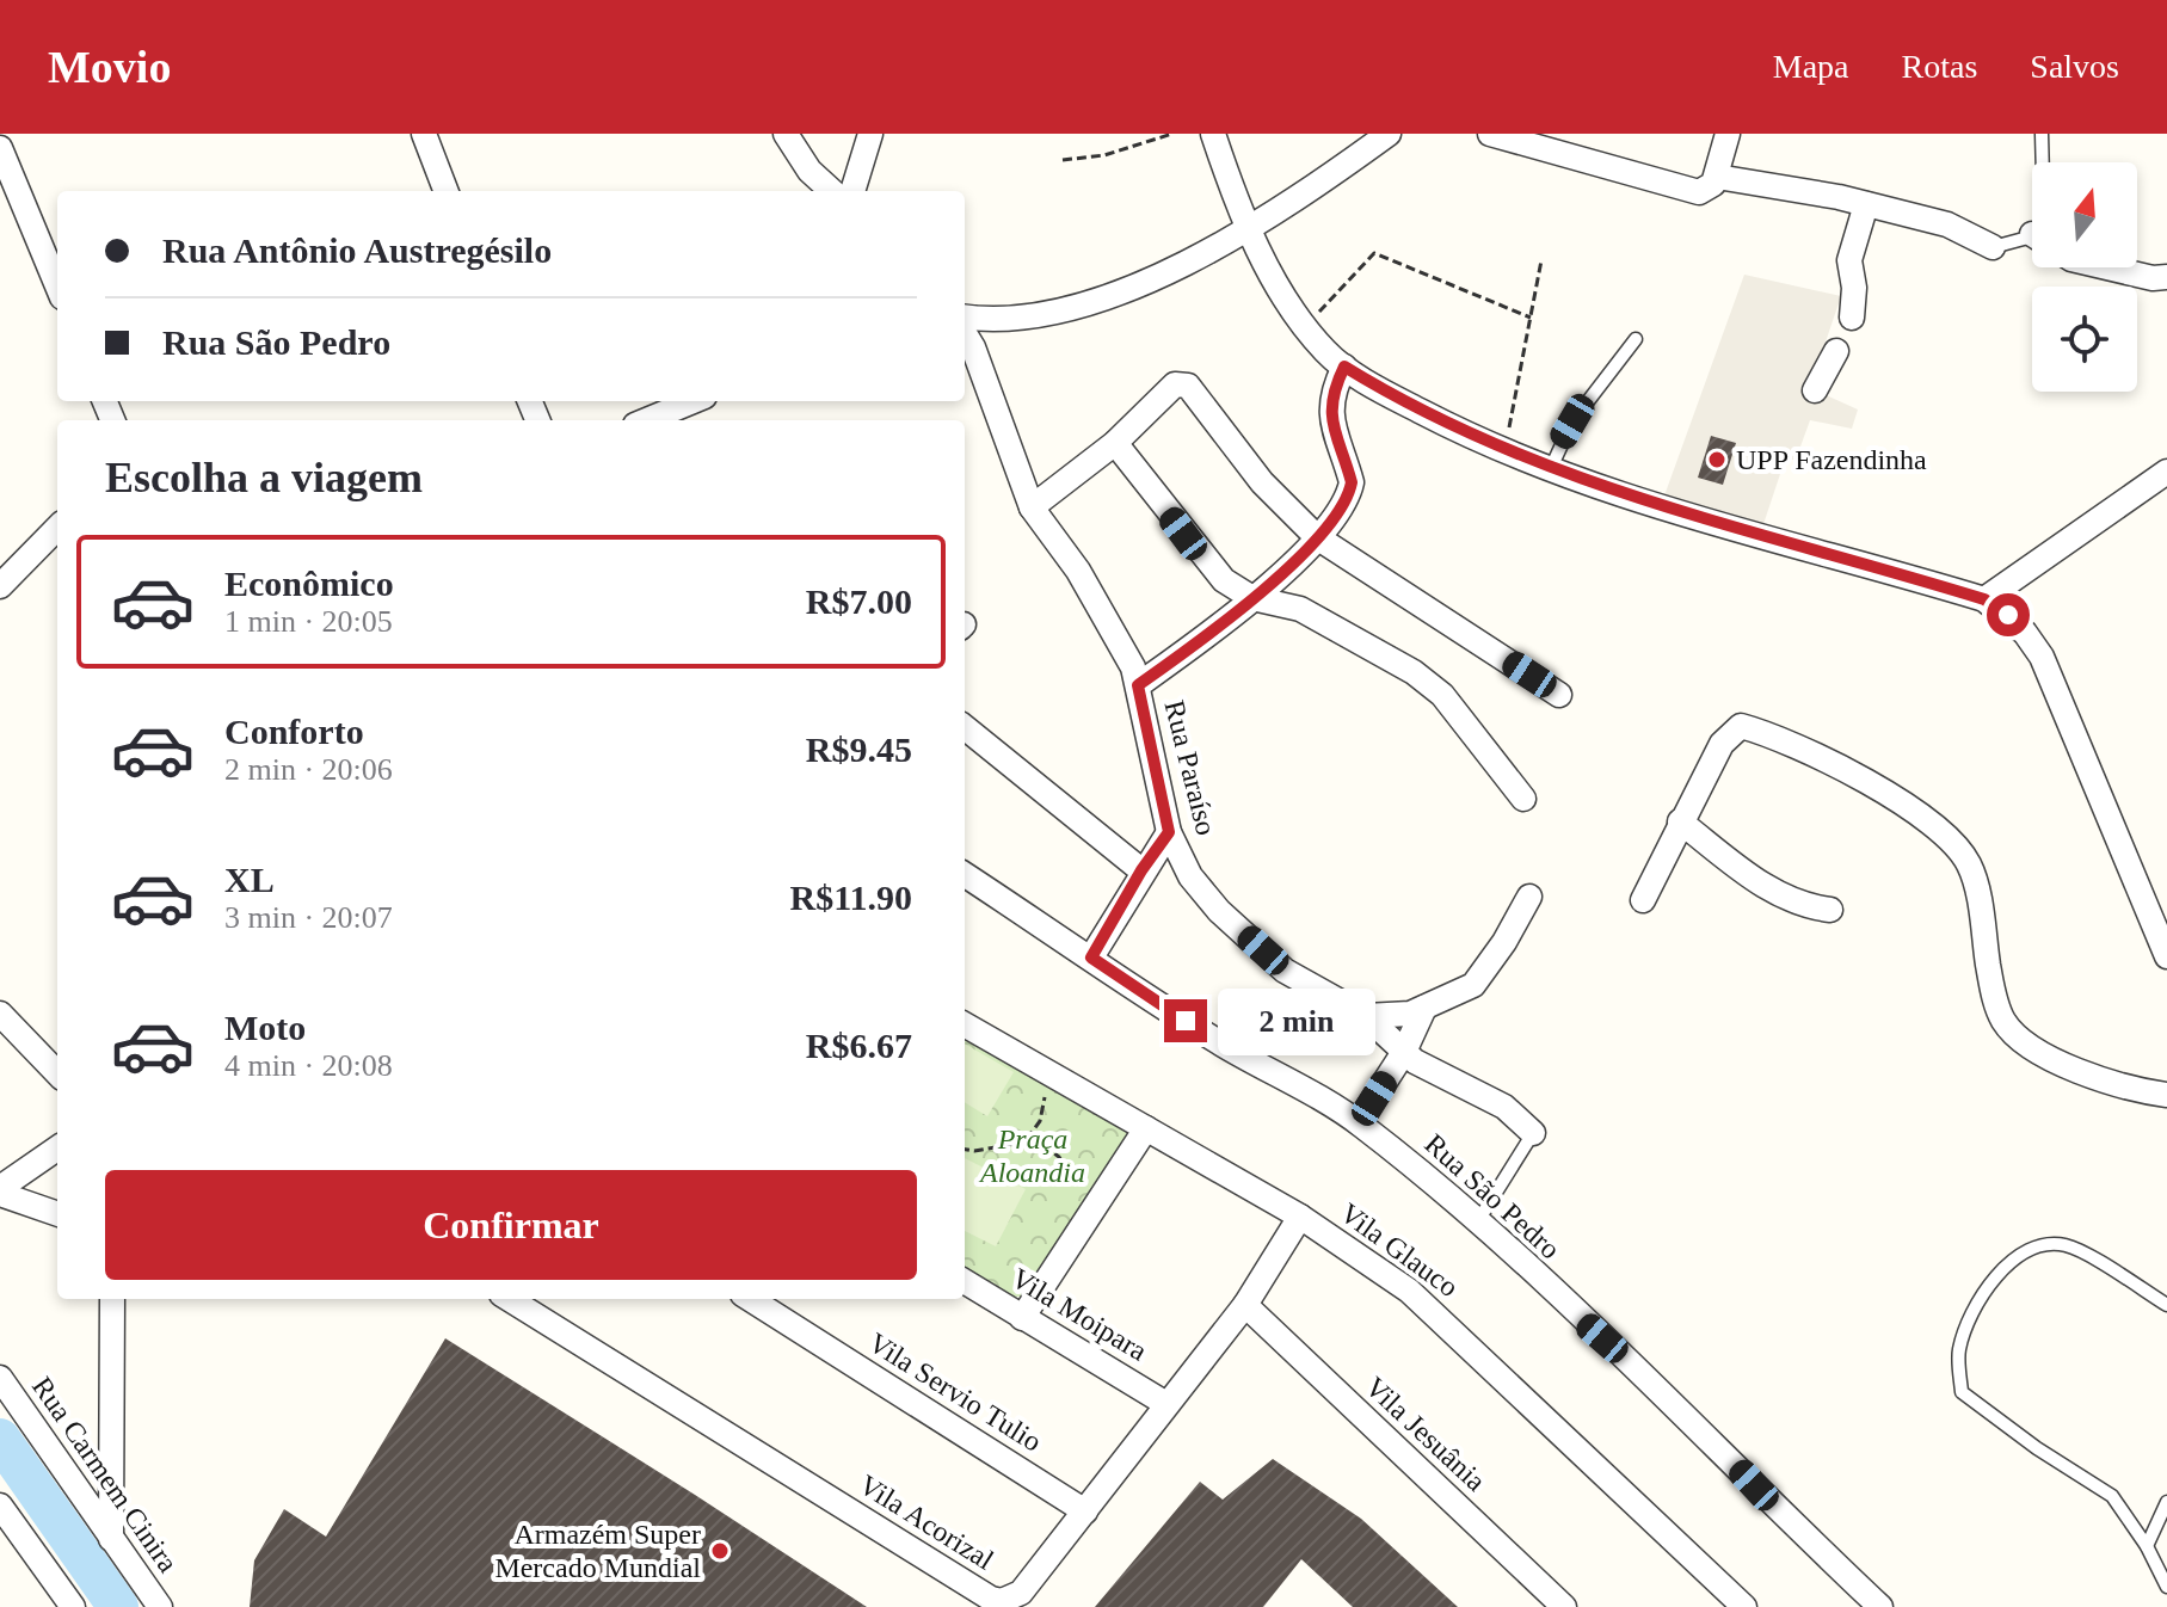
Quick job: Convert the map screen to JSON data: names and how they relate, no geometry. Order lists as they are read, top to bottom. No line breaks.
{"streets":{"street":["Rua Paraíso","Rua São Pedro","Vila Glauco","Vila Moipara","Vila Servio Tulio","Vila Jesuânia","Rua Carmem Cinira","Vila Acorizal"]},"crossings":[["Vila Glauco","Vila Acorizal"],["Vila Moipara","Vila Acorizal"],["Vila Servio Tulio","Vila Acorizal"],["Vila Jesuânia","Vila Acorizal"]],"parks":["Praça Aloandia"],"places":["UPP Fazendinha","Armazém Super Mercado Mundial"],"north":"top","page":{"header":"Movio","nav":["Mapa","Rotas","Salvos"],"banner":["Rua Antônio Austregésilo","Rua São Pedro"],"heading":"Escolha a viagem","list":[{"name":"Econômico","note":"1 min · 20:05","value":"R$7.00"},{"name":"Conforto","note":"2 min · 20:06","value":"R$9.45"},{"name":"XL","note":"3 min · 20:07","value":"R$11.90"},{"name":"Moto","note":"4 min · 20:08","value":"R$6.67"}],"bubble":"2 min","buttons":"Confirmar"}}
